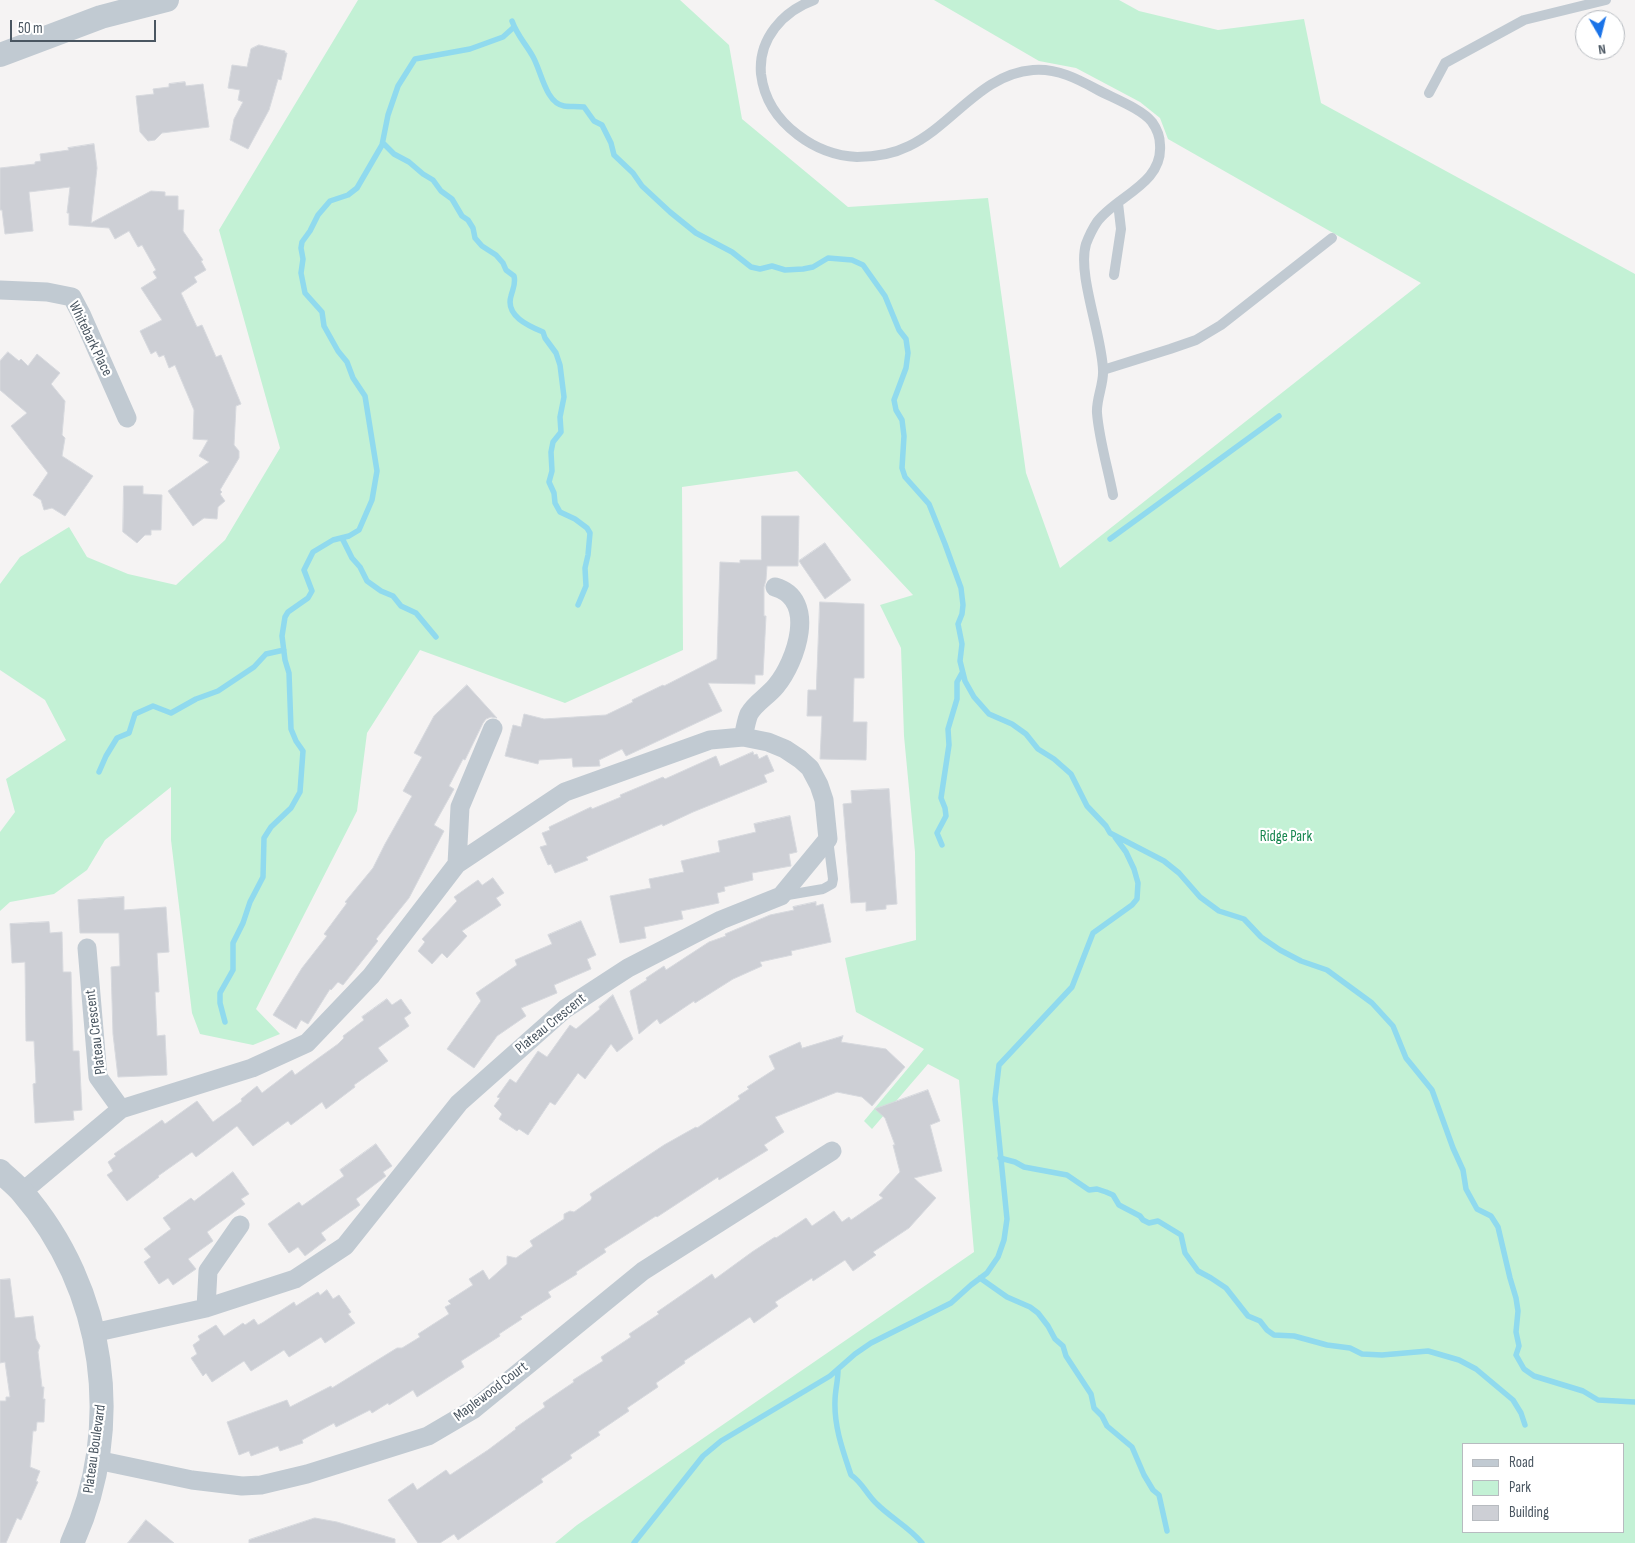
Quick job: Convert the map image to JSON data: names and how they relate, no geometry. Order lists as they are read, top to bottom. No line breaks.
{"streets":{"street":["Whitebark Place","Plateau Crescent","Maplewood Court","Plateau Boulevard"]},"crossings":[["Plateau Crescent","Plateau Boulevard"],["Maplewood Court","Plateau Boulevard"]],"parks":["Ridge Park"],"legend":["Road","Park","Building"],"scale_bar":"50 m","north":"bottom"}
